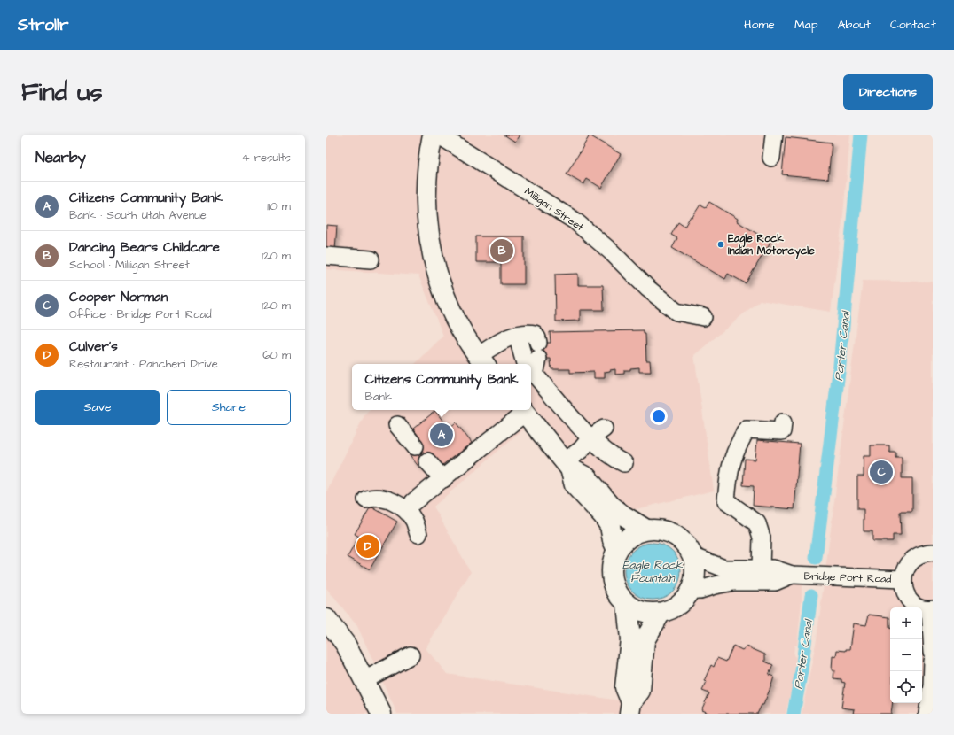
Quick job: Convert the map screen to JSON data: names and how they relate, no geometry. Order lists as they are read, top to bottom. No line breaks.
{"streets":{"street":["Milligan Street","Bridge Port Road"]},"water":["Porter Canal","Eagle Rock Fountain"],"places":["Eagle Rock Indian Motorcycle"],"page":{"header":"Strollr","nav":["Home","Map","About","Contact"],"buttons":["Directions",["Save","Share"]],"title":"Find us","heading":["Nearby","4 results"],"list":[{"mark":"A","name":"Citizens Community Bank","note":"Bank · South Utah Avenue","value":"110 m"},{"mark":"B","name":"Dancing Bears Childcare","note":"School · Milligan Street","value":"120 m"},{"mark":"C","name":"Cooper Norman","note":"Office · Bridge Port Road","value":"120 m"},{"mark":"D","name":"Culver's","note":"Restaurant · Pancheri Drive","value":"160 m"}],"pins":["B","A","C","D"],"popup":["Citizens Community Bank","Bank"],"map_buttons":["+","−"]}}
